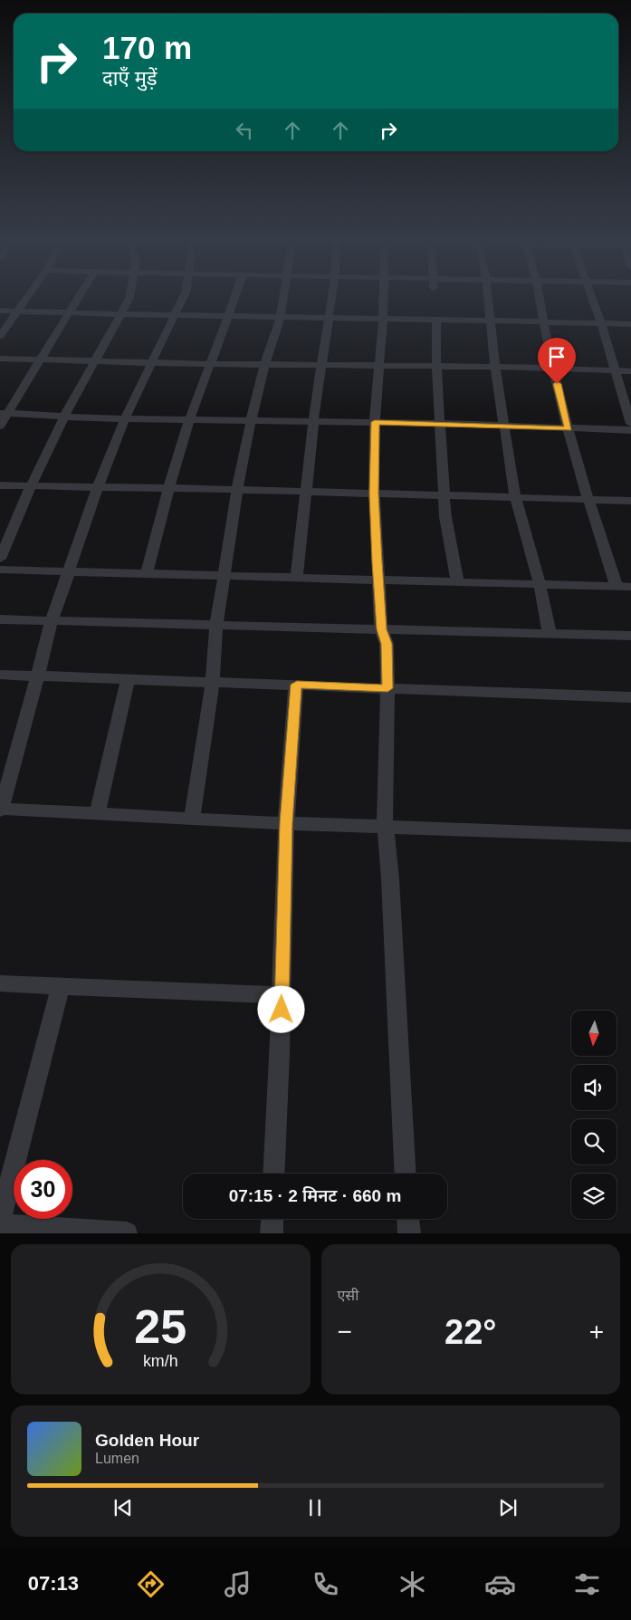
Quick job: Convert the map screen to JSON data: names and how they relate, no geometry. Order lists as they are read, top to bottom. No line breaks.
{"north":"bottom","page":{"turn":["170 m","दाएँ मुड़ें"],"limit":"30","trip":"07:15 · 2 मिनट · 660 m","tile":"एसी","heat":["−","22°","+"],"song":["Golden Hour","Lumen"],"tabs":"07:13","gauge":["25","km/h"]}}
